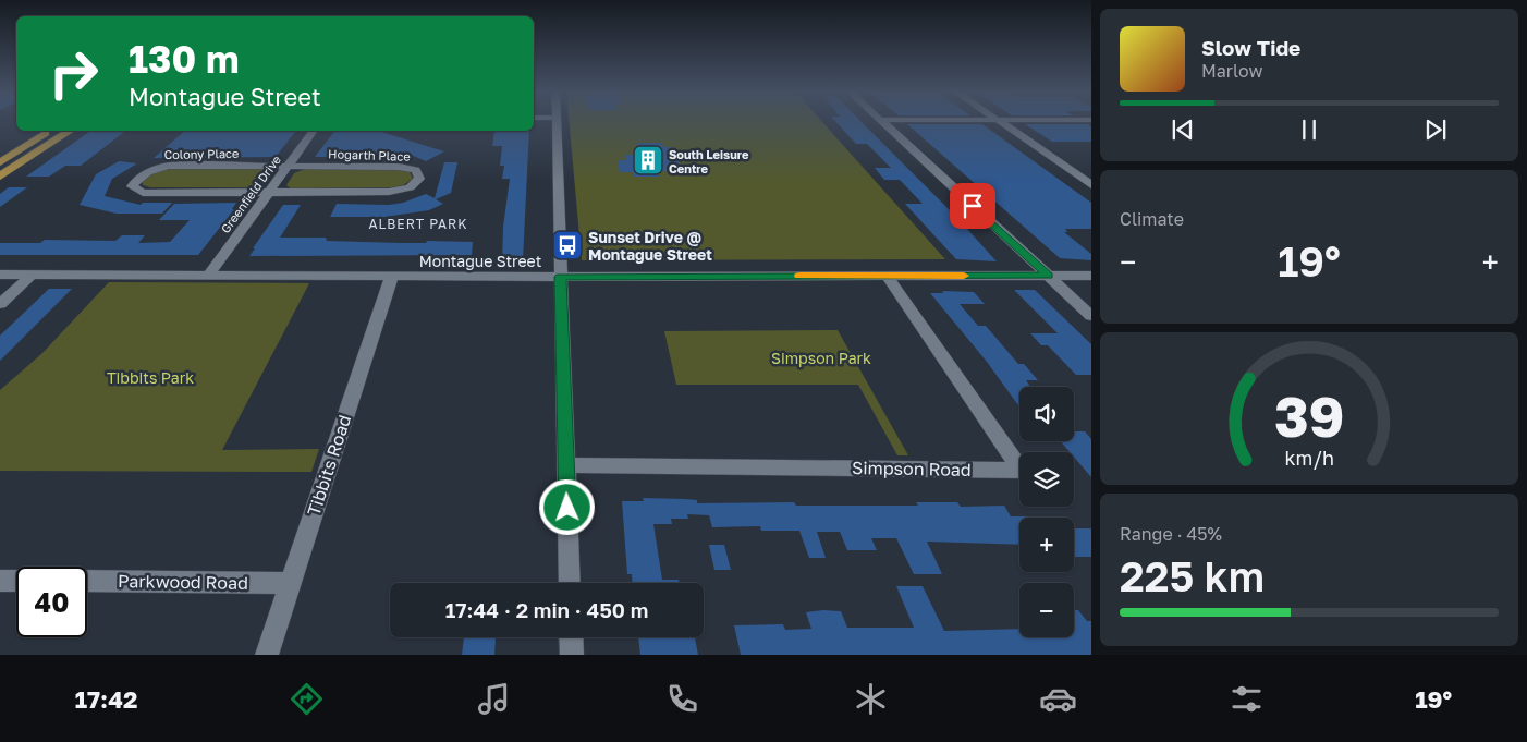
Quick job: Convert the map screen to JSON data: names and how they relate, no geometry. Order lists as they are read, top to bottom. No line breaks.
{"streets":{"street":["Colony Place","Hogarth Place","Greenfield Drive","Montague Street","Tibbits Road","Simpson Road","Parkwood Road"]},"crossings":[["Colony Place","Hogarth Place"],["Colony Place","Greenfield Drive"],["Hogarth Place","Greenfield Drive"],["Greenfield Drive","Montague Street"],["Montague Street","Tibbits Road"],["Montague Street","Simpson Road"],["Tibbits Road","Parkwood Road"]],"districts":["ALBERT PARK"],"parks":["Simpson Park","Tibbits Park"],"places":{"building":["South Leisure Centre"],"bus stop":["Sunset Drive @ Montague Street"]},"page":{"turn":["130 m","Montague Street"],"song":["Slow Tide","Marlow"],"tile":["Climate",["Range · 45%","225 km"]],"heat":["−","19°","+"],"map_buttons":["+","−"],"limit":"40","trip":"17:44 · 2 min · 450 m","tabs":["17:42","19°"],"gauge":["39","km/h"]}}
